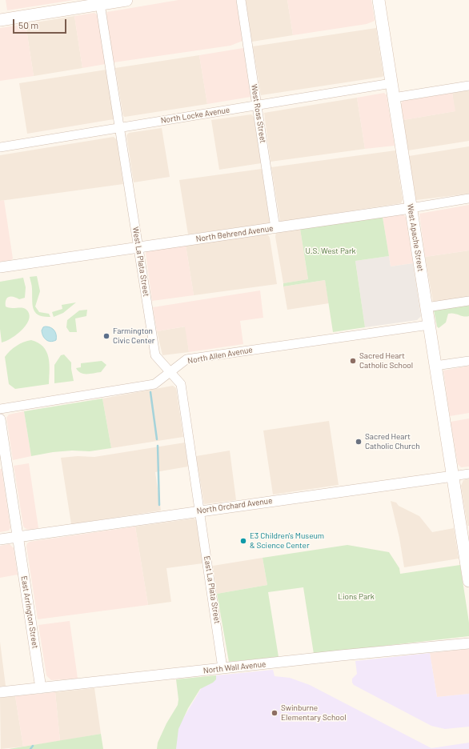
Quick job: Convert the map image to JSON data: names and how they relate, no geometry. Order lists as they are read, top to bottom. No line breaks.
{"streets":{"main road":["West Apache Street"],"street":["West Ross Street","North Locke Avenue","North Behrend Avenue","West La Plata Street","North Allen Avenue","North Orchard Avenue","East La Plata Street","East Arrington Street","North Wall Avenue"]},"crossings":[["West Ross Street","North Locke Avenue"],["West Ross Street","North Behrend Avenue"],["North Locke Avenue","West Apache Street"],["North Locke Avenue","West La Plata Street"],["North Behrend Avenue","West Apache Street"],["North Behrend Avenue","West La Plata Street"],["West Apache Street","North Allen Avenue"],["West Apache Street","North Orchard Avenue"],["West La Plata Street","North Allen Avenue"],["West La Plata Street","North Orchard Avenue"],["West La Plata Street","East La Plata Street"],["North Orchard Avenue","East La Plata Street"],["North Orchard Avenue","East Arrington Street"],["East La Plata Street","North Wall Avenue"],["East Arrington Street","North Wall Avenue"]],"parks":["U.S. West Park","Lions Park"],"places":["Farmington Civic Center","Sacred Heart Catholic School","Sacred Heart Catholic Church","E3 Children's Museum & Science Center","Swinburne Elementary School"],"scale_bar":"50 m"}
